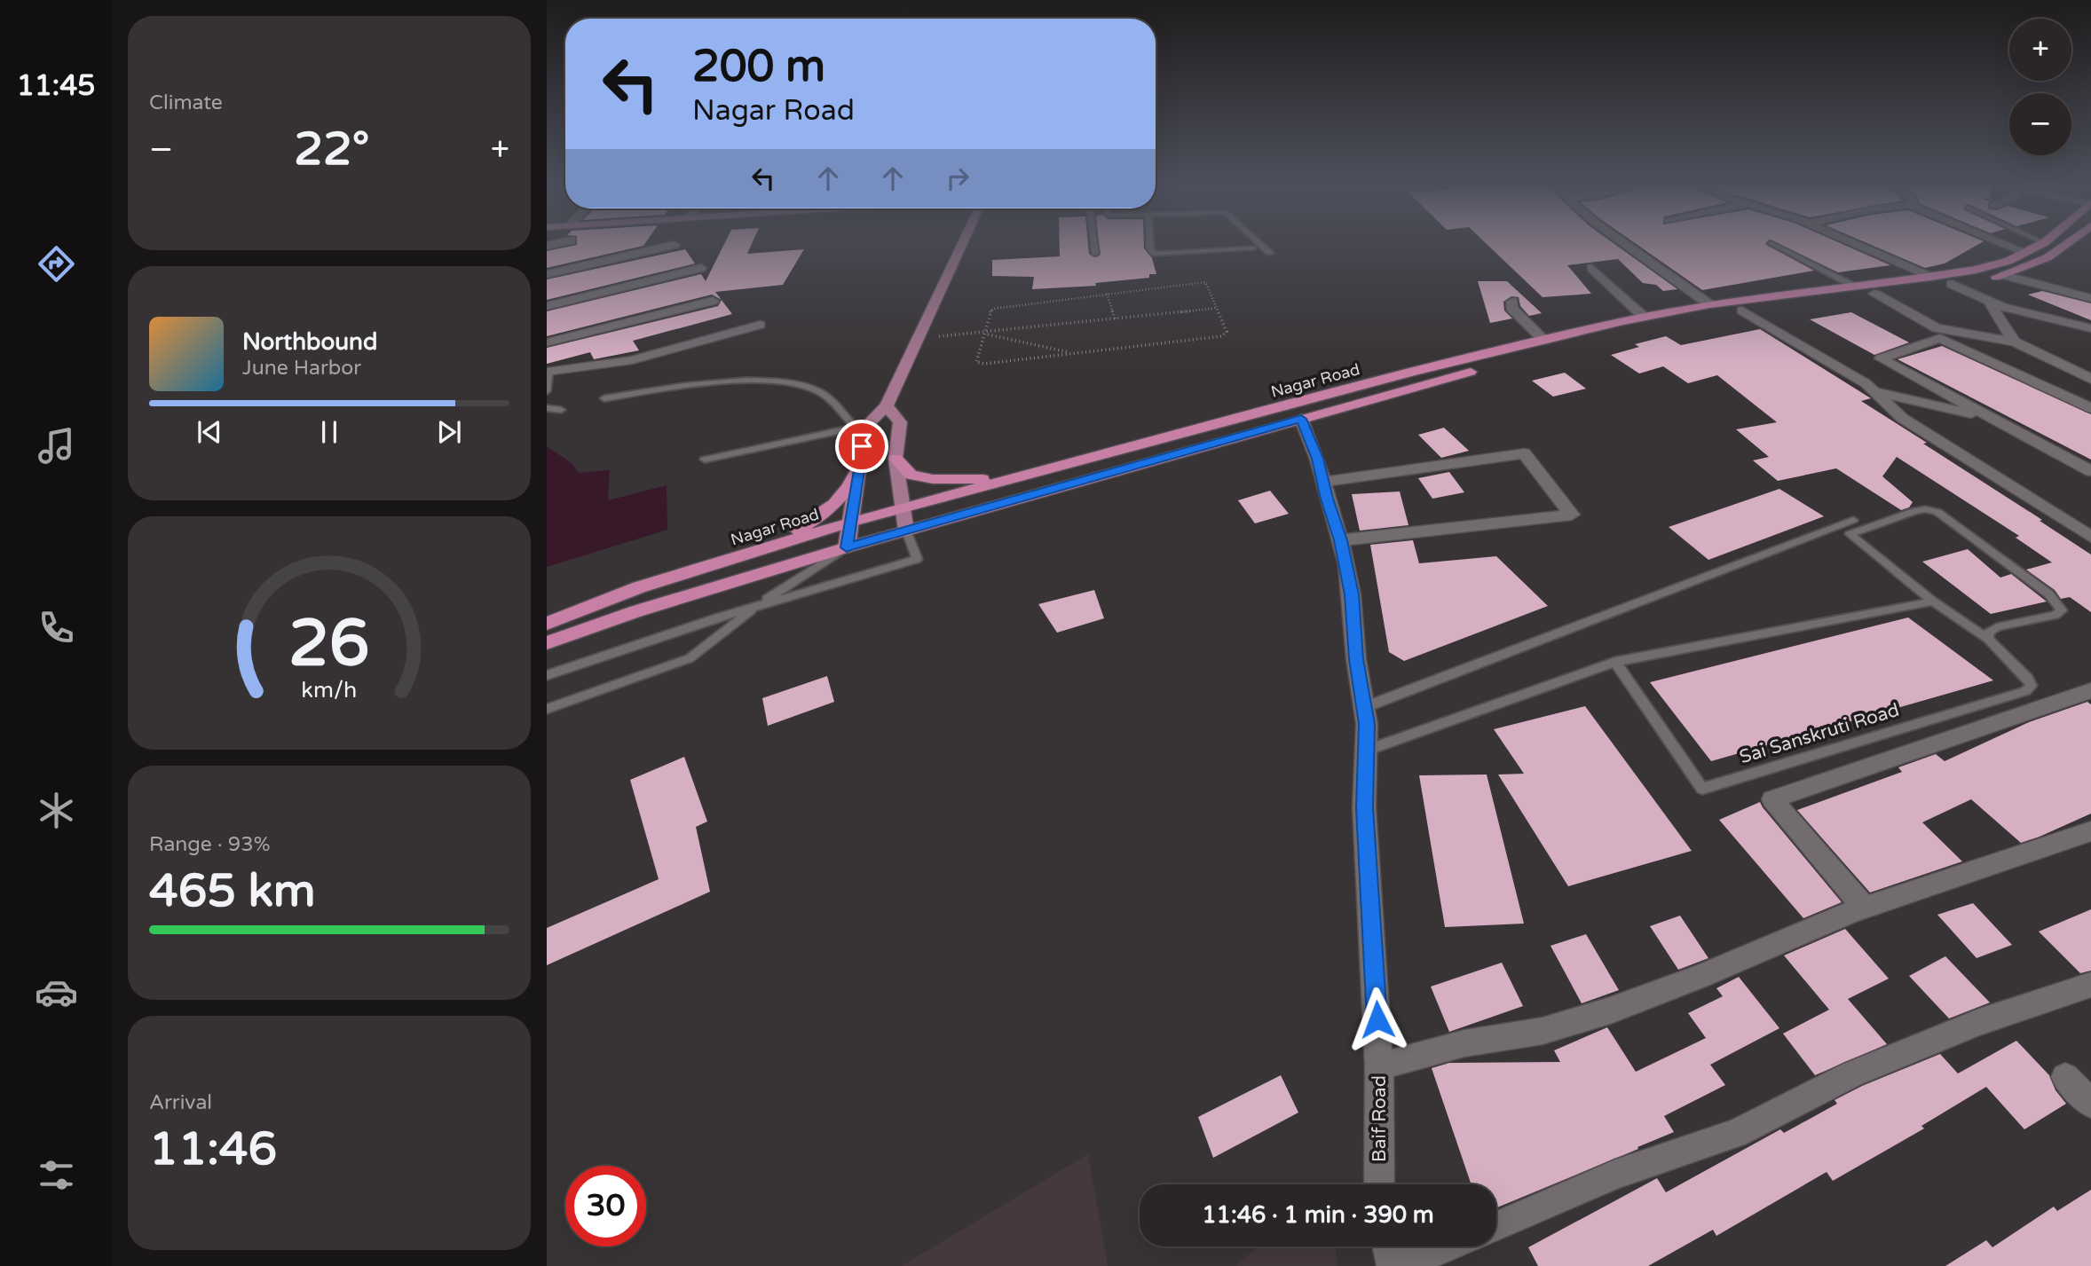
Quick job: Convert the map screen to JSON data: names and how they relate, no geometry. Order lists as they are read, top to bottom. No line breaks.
{"streets":{"highway":["Nagar Road"],"street":["Baif Road"],"lane":["Sai Sanskruti Road"]},"crossings":[["Nagar Road","Baif Road"]],"page":{"tabs":"11:45","tile":["Climate",["Range · 93%","465 km"],["Arrival","11:46"]],"map_buttons":["+","−"],"turn":["200 m","Nagar Road"],"heat":["−","22°","+"],"song":["Northbound","June Harbor"],"limit":"30","trip":"11:46 · 1 min · 390 m","gauge":["26","km/h"]}}
